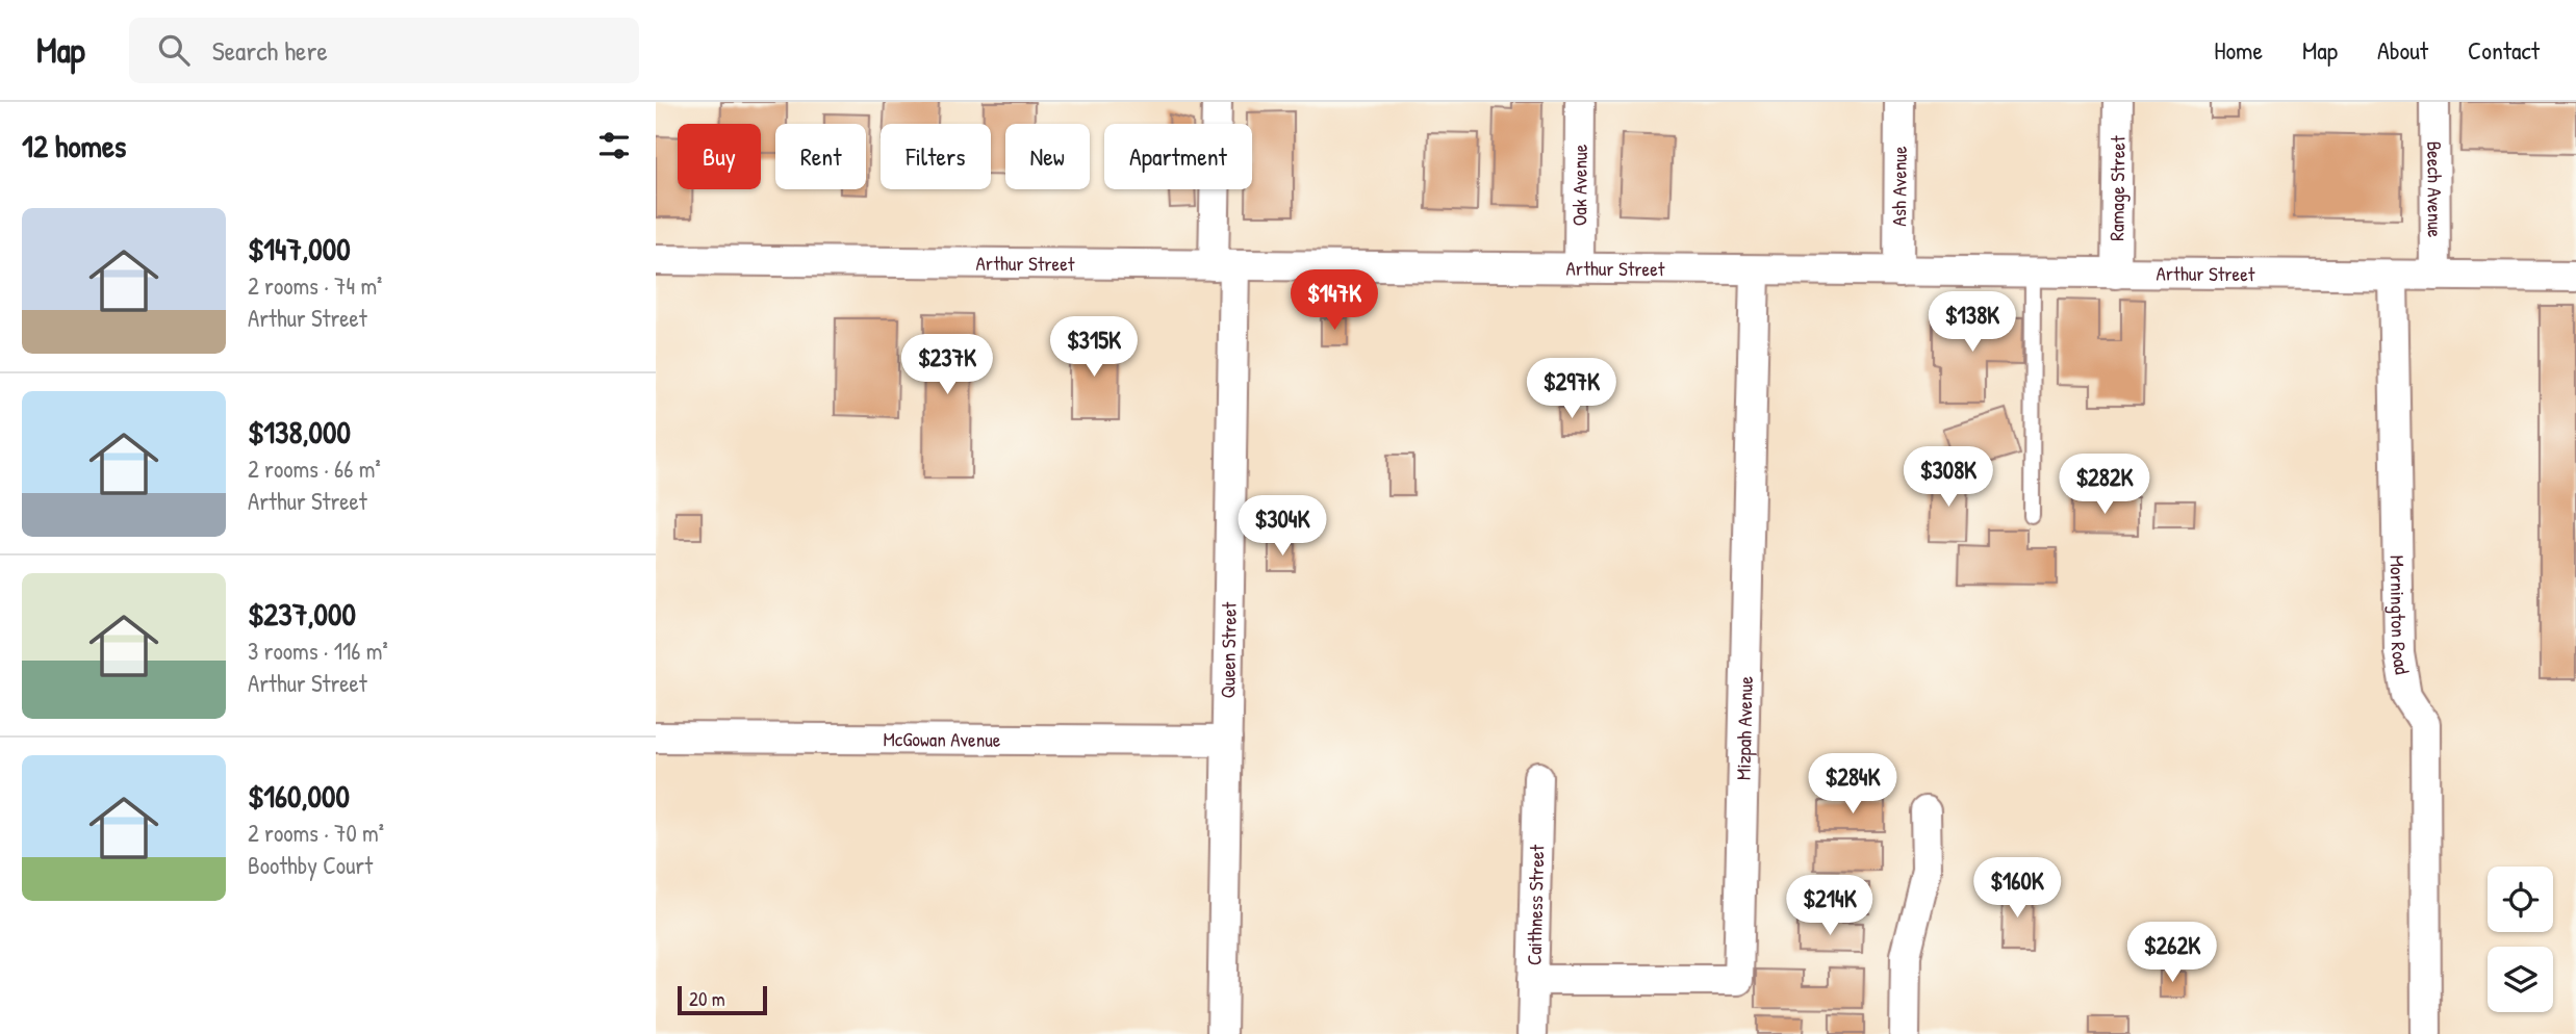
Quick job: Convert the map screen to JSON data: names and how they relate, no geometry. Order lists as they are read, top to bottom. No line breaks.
{"streets":{"street":["Oak Avenue","Ash Avenue","Ramage Street","Beech Avenue","Arthur Street","Mornington Road","Queen Street","Mizpah Avenue","McGowan Avenue","Caithness Street"]},"crossings":[["Oak Avenue","Arthur Street"],["Ash Avenue","Arthur Street"],["Ramage Street","Arthur Street"],["Beech Avenue","Arthur Street"],["Arthur Street","Mornington Road"],["Arthur Street","Queen Street"],["Arthur Street","Mizpah Avenue"],["Queen Street","McGowan Avenue"],["Mizpah Avenue","Caithness Street"]],"scale_bar":"20 m","page":{"header":"Map","search":"Search here","nav":["Home","Map","About","Contact"],"heading":"12 homes","chip":["Buy","Rent","Filters","New","Apartment"],"list":[{"name":"$147,000","note":"2 rooms · 74 m² · Arthur Street"},{"name":"$138,000","note":"2 rooms · 66 m² · Arthur Street"},{"name":"$237,000","note":"3 rooms · 116 m² · Arthur Street"},{"name":"$160,000","note":"2 rooms · 70 m² · Boothby Court"}],"price":["$147K","$138K","$315K","$237K","$297K","$308K","$282K","$304K","$284K","$160K","$214K","$262K"],"scale":"20 m"}}
